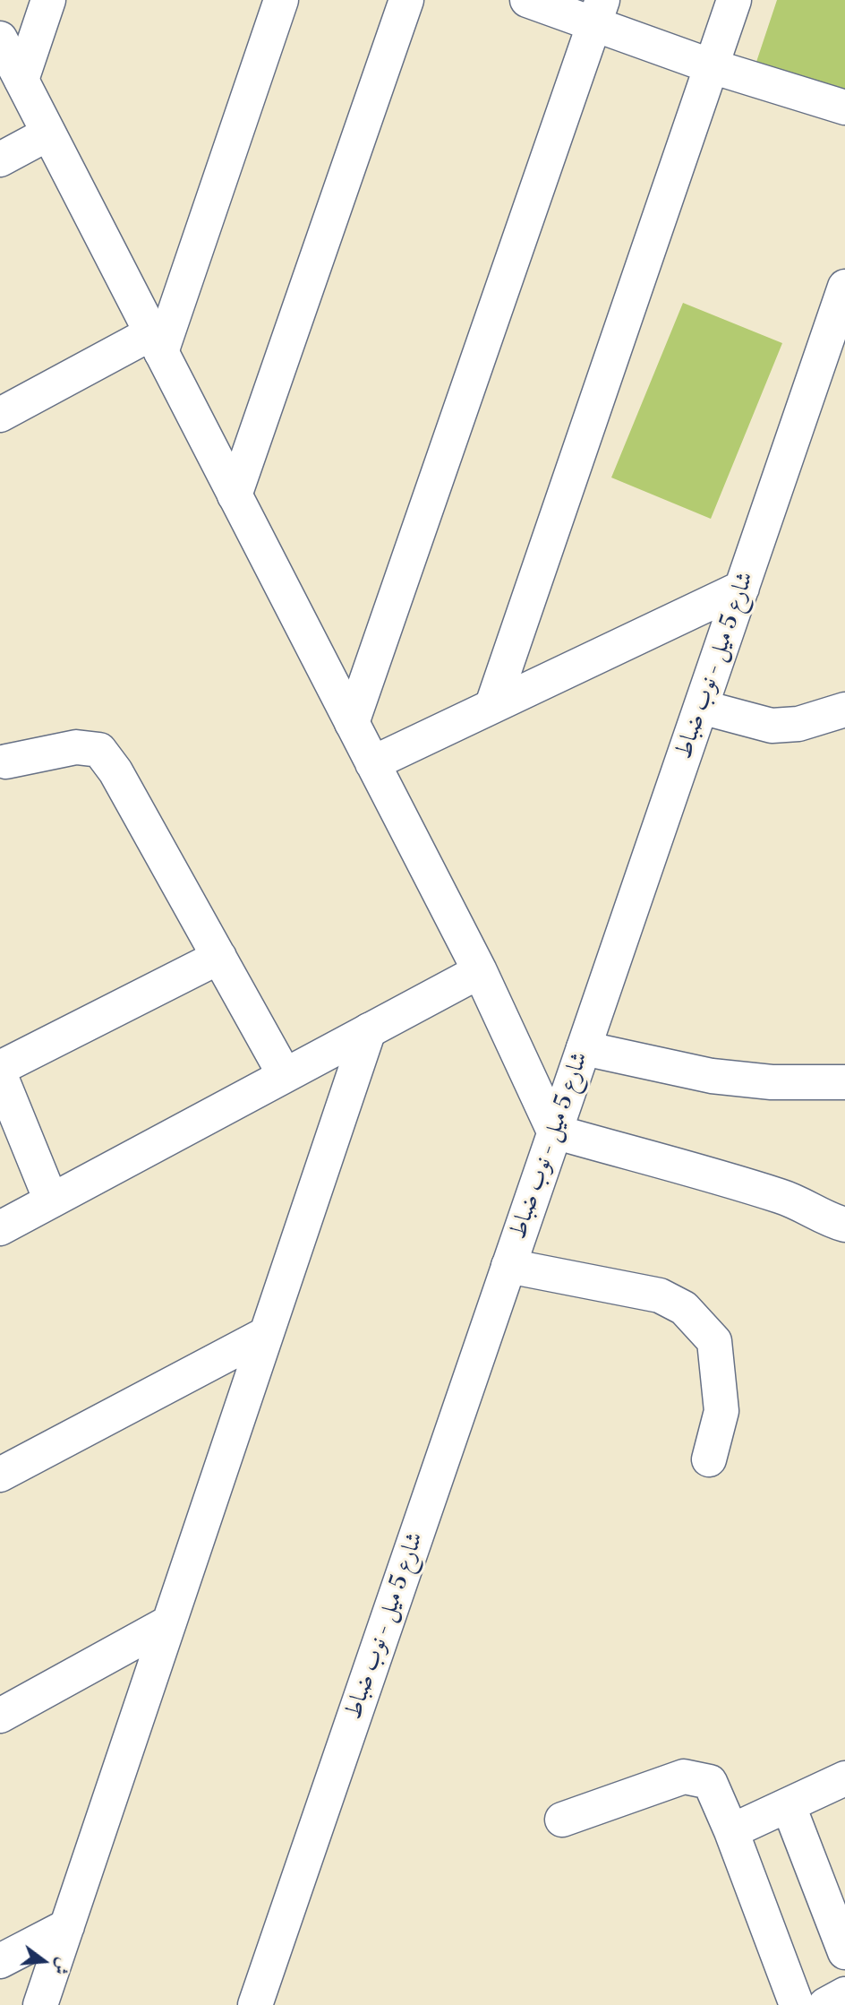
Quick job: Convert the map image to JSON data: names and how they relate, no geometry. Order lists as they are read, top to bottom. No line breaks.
{"streets":{"street":["شارع 5 ميل - نوب ضباط"]},"north":"right"}
